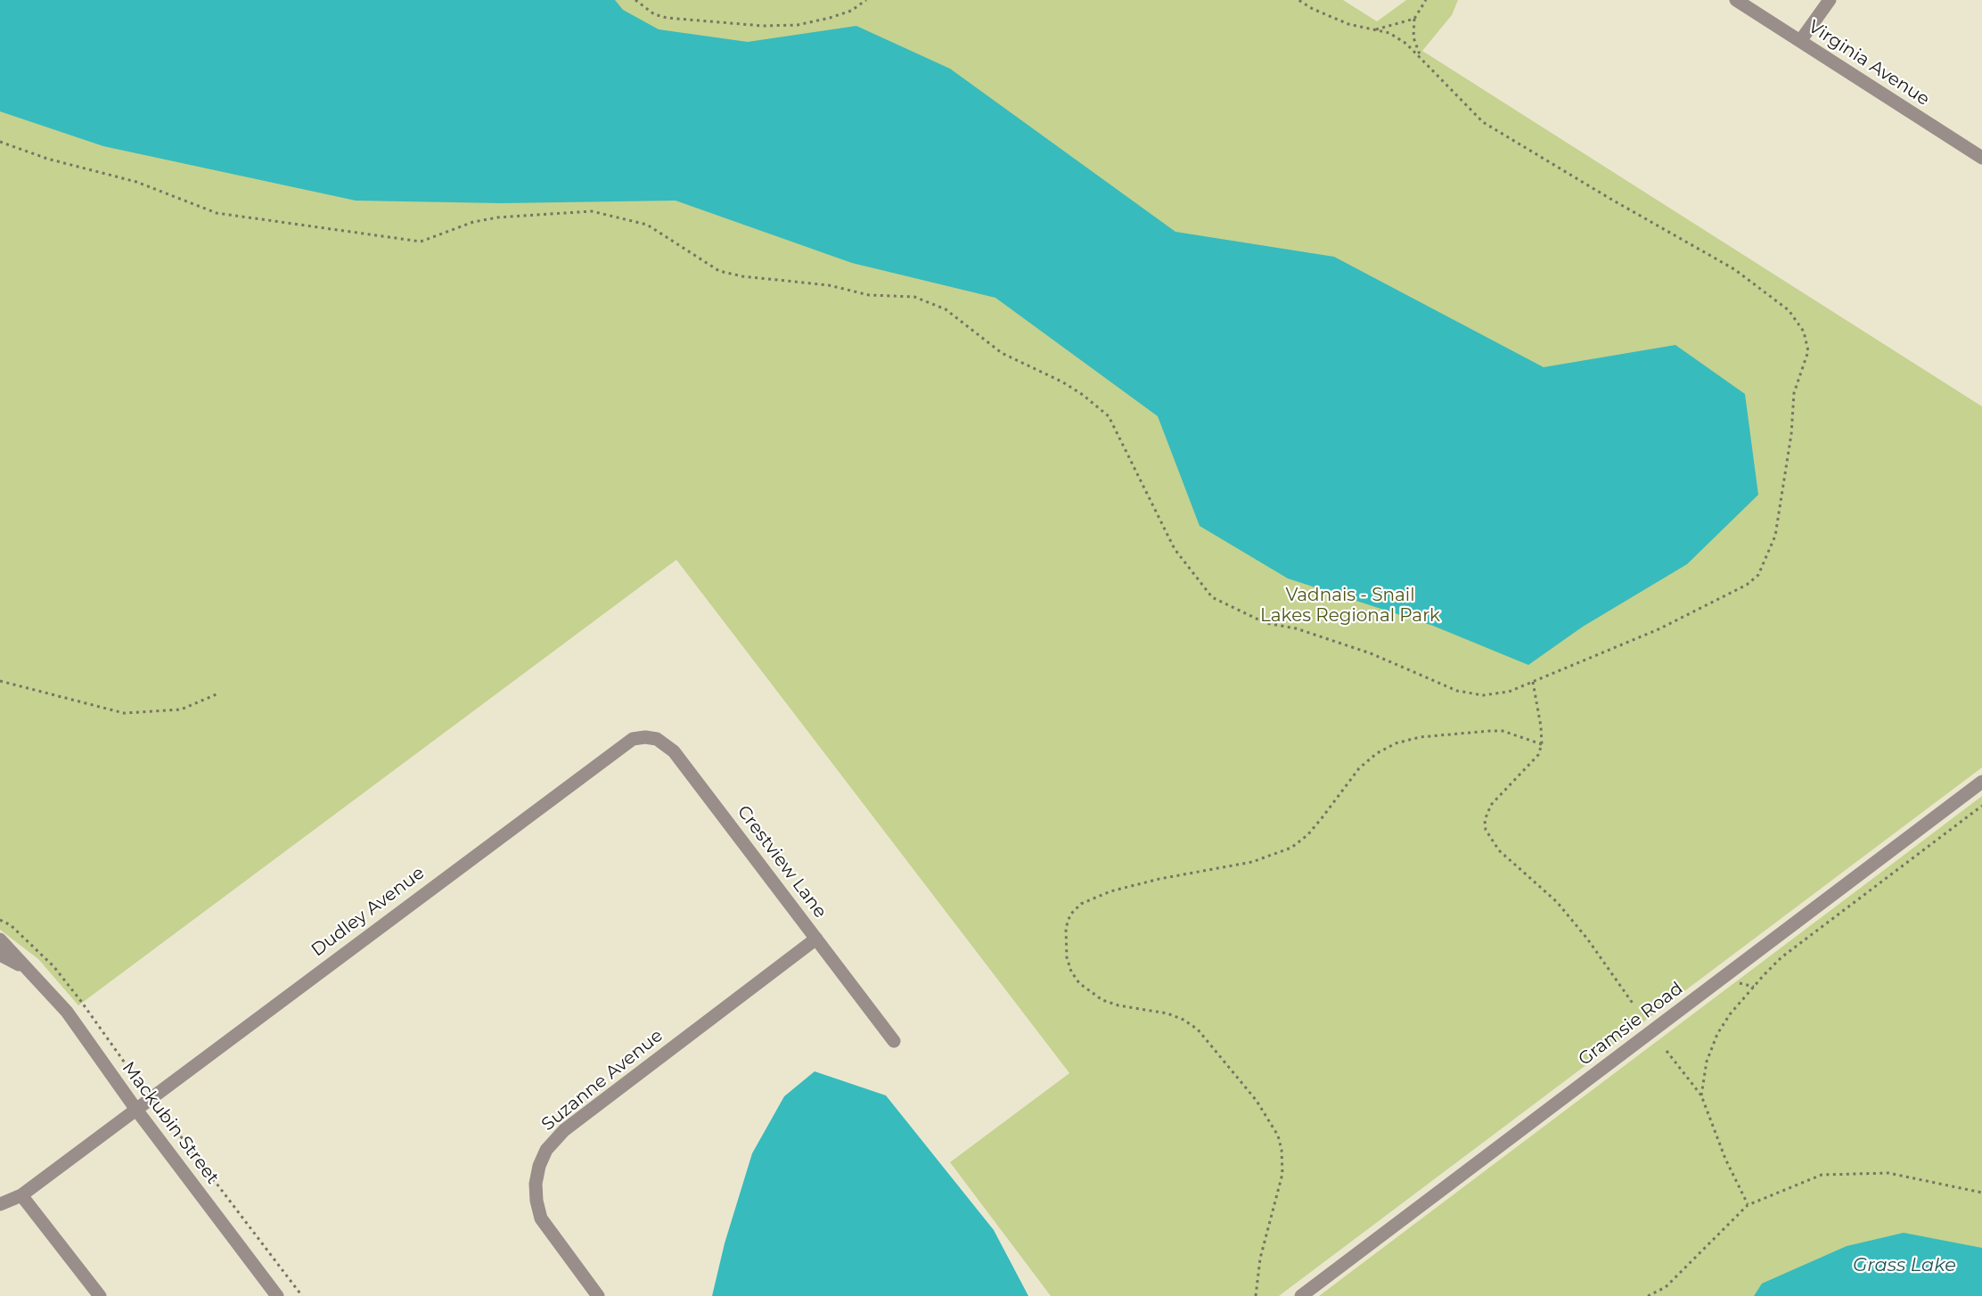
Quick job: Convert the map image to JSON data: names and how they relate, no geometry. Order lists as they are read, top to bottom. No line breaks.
{"streets":{"street":["Virginia Avenue","Crestview Lane","Dudley Avenue","Gramsie Road","Suzanne Avenue","Mackubin Street"]},"crossings":[["Crestview Lane","Dudley Avenue"],["Crestview Lane","Suzanne Avenue"],["Dudley Avenue","Mackubin Street"]],"water":["Grass Lake"],"parks":["Vadnais - Snail Lakes Regional Park"]}
